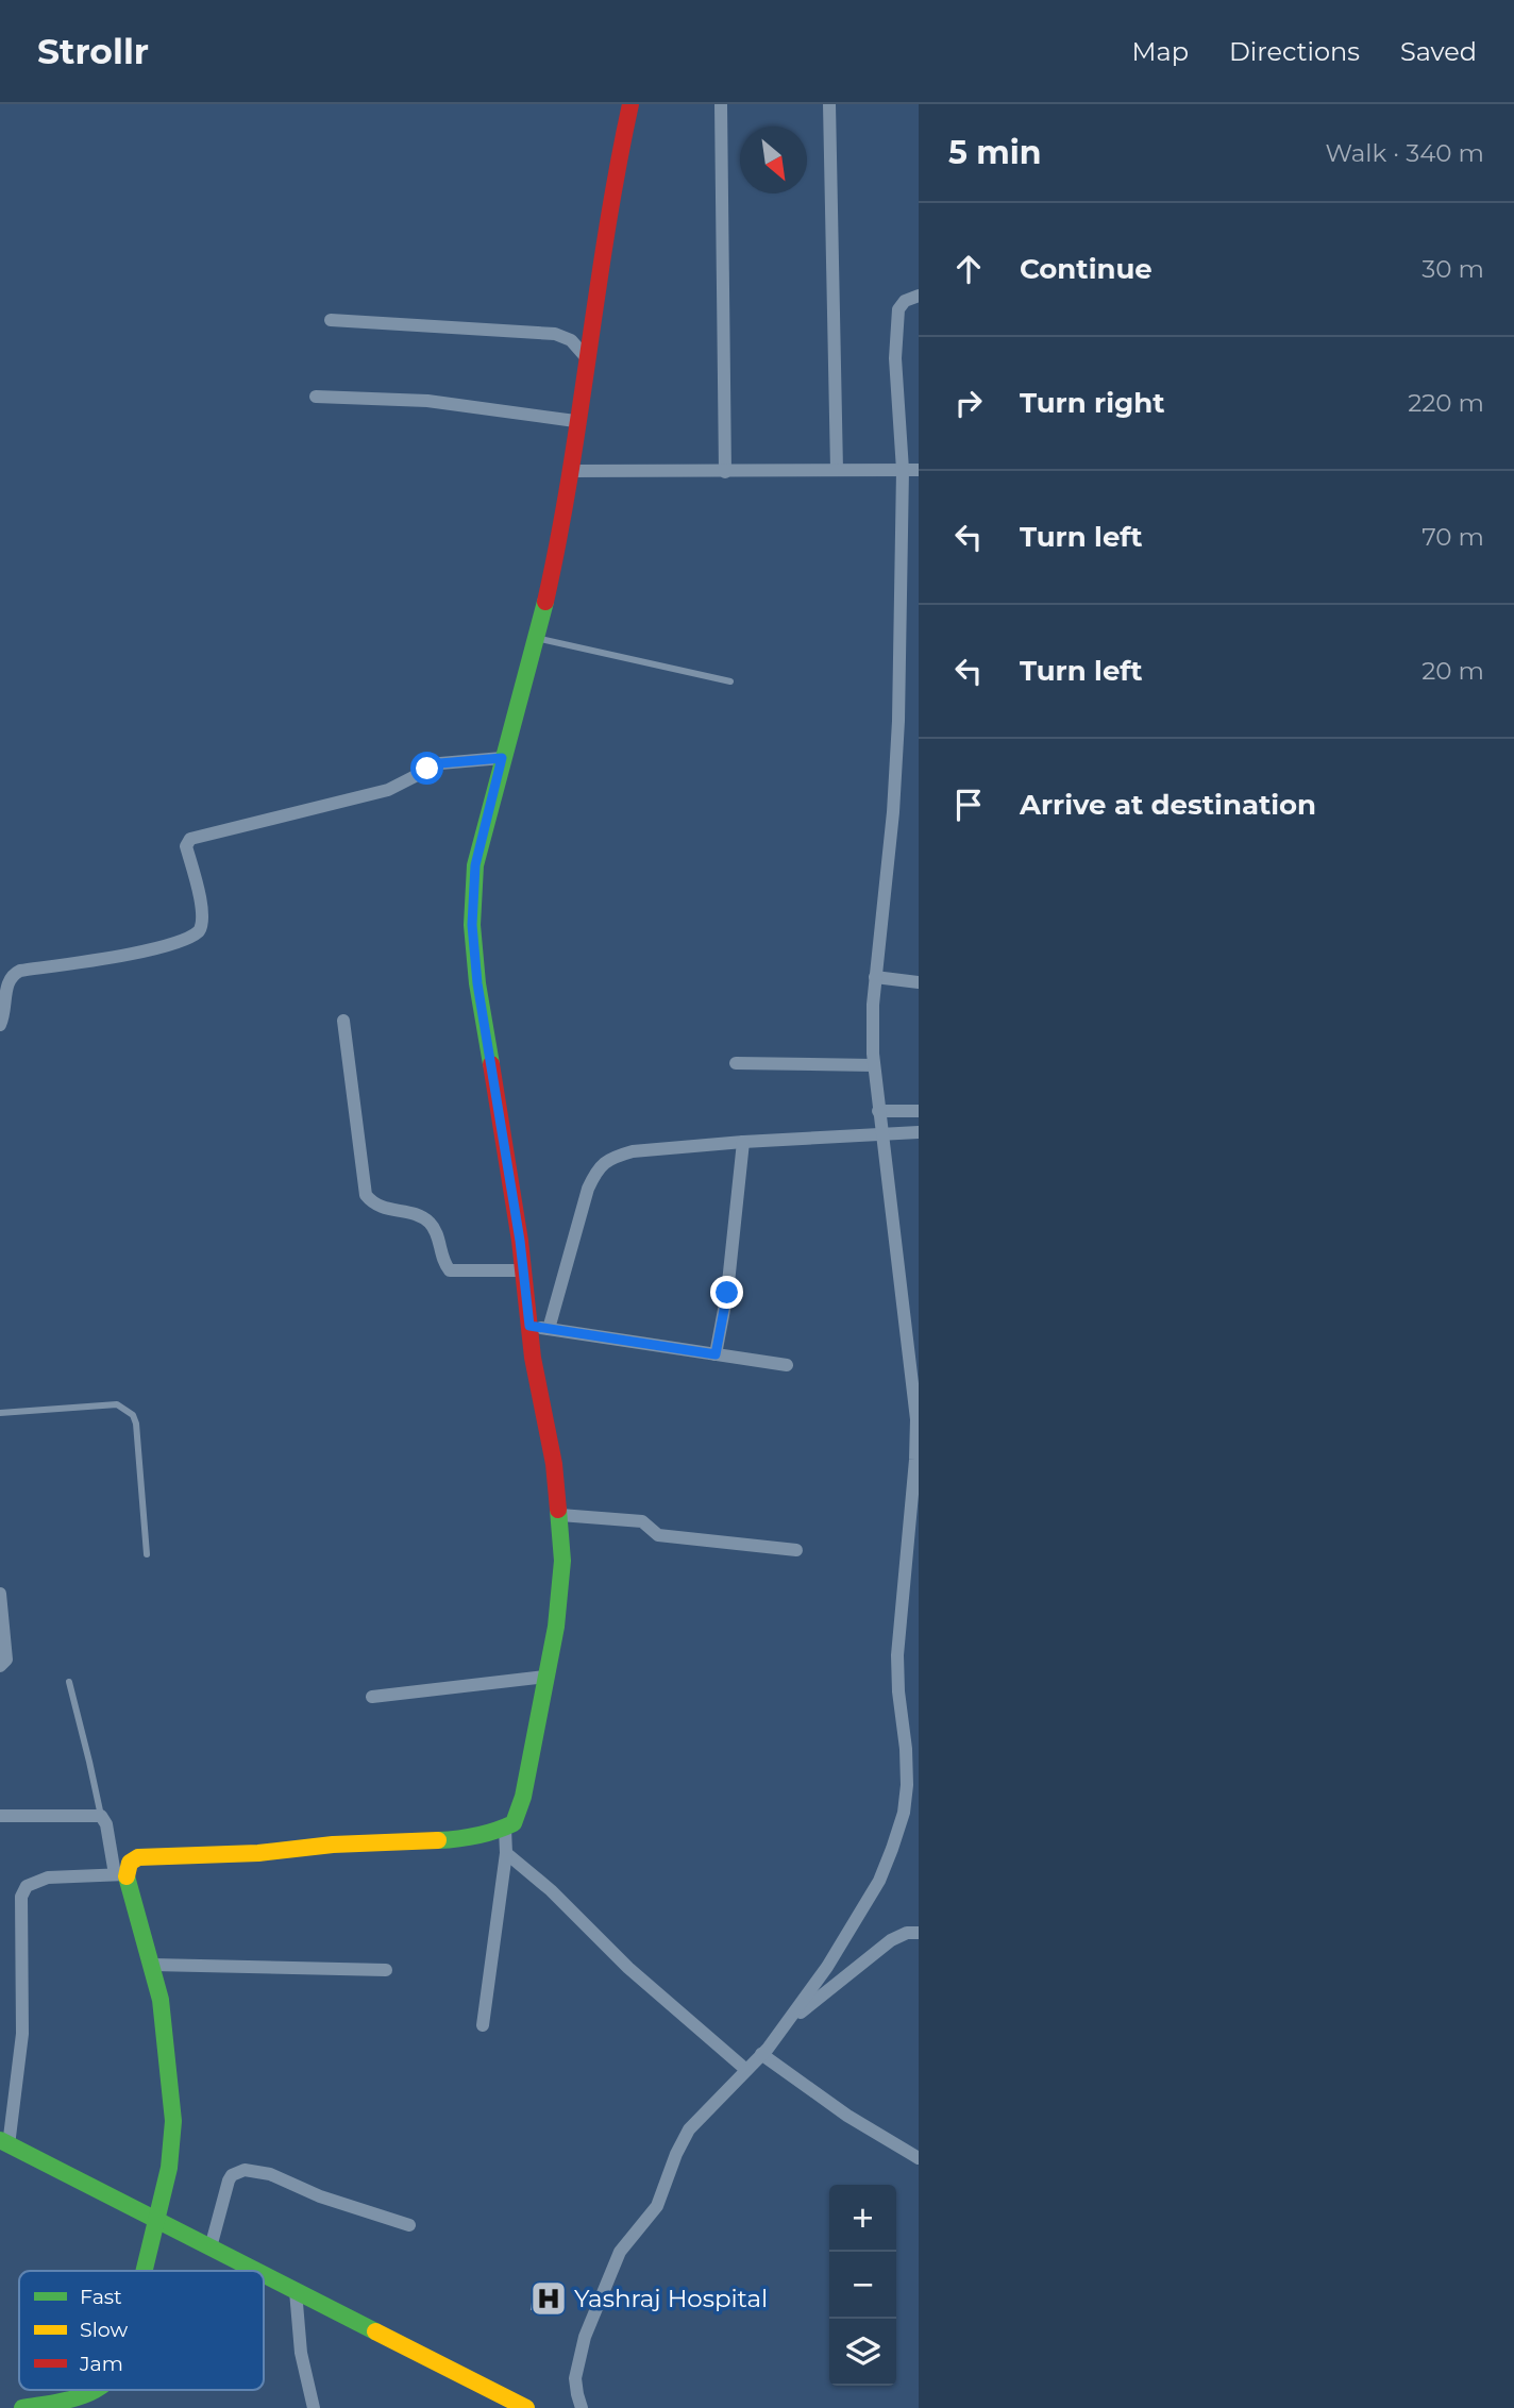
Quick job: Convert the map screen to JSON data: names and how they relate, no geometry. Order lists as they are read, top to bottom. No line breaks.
{"places":{"hospital":["Yashraj Hospital"]},"legend":["Fast","Slow","Jam"],"north":"bottom right","page":{"header":"Strollr","nav":["Map","Directions","Saved"],"heading":["5 min","Walk · 340 m"],"list":[["Continue","30 m"],["Turn right","220 m"],["Turn left","70 m"],["Turn left","20 m"],"Arrive at destination"],"map_buttons":["+","−"]}}
